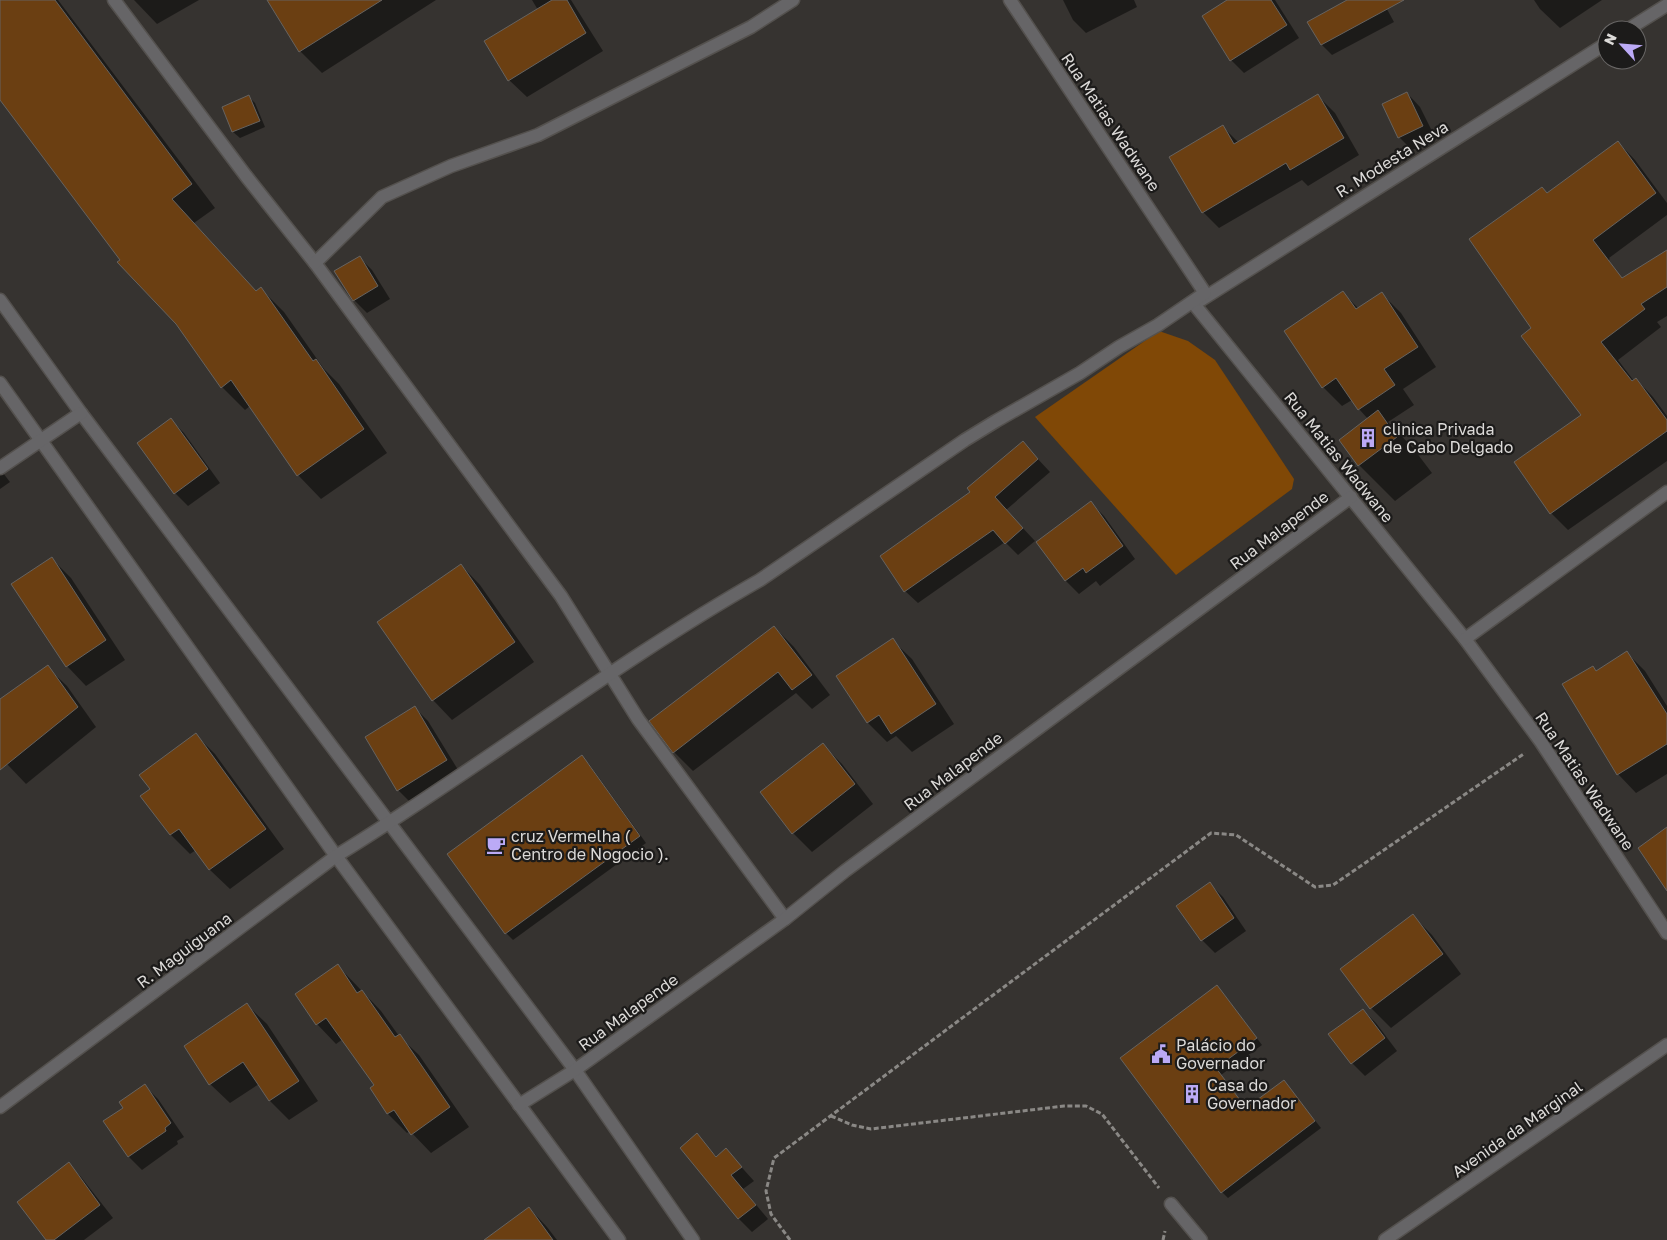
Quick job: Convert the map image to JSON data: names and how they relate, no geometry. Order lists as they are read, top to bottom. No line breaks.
{"streets":{"street":["Rua Matias Wadwane","R. Modesta Neva","Rua Malapende","R. Maguiguana","Avenida da Marginal"]},"crossings":[["Rua Matias Wadwane","R. Modesta Neva"],["Rua Matias Wadwane","Rua Malapende"],["Rua Matias Wadwane","R. Maguiguana"]],"places":{"building":["clinica Privada de Cabo Delgado","Casa do Governador"],"cafe":["cruz Vermelha ( Centro de Nogocio )."],"public building":["Palácio do Governador"]},"north":"top left"}
